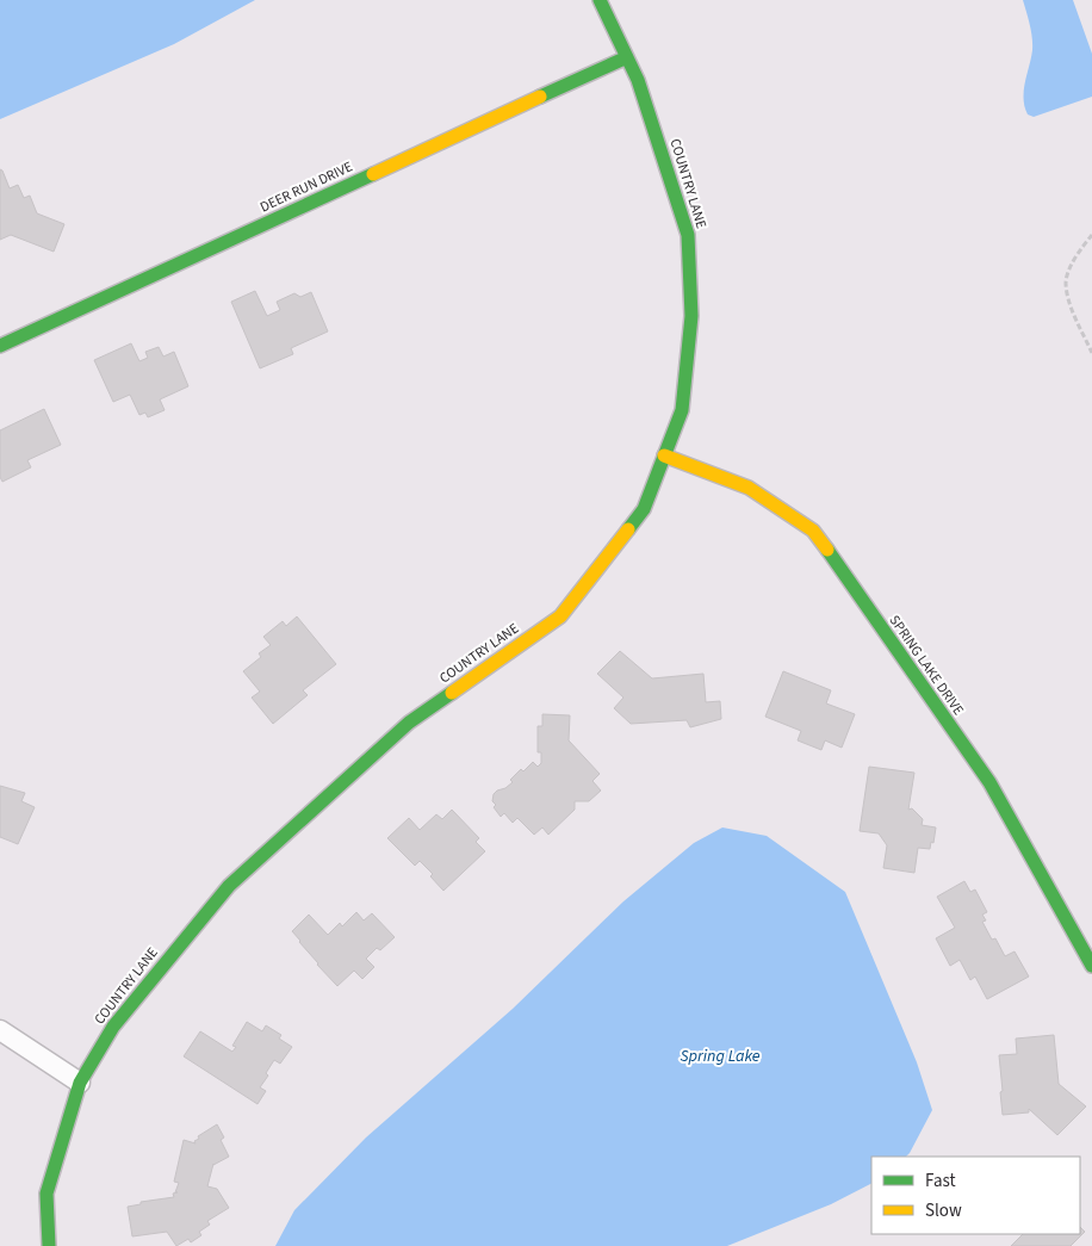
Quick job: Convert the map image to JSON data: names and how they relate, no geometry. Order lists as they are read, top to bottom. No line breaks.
{"streets":{"street":["COUNTRY LANE","DEER RUN DRIVE","SPRING LAKE DRIVE"]},"crossings":[["COUNTRY LANE","DEER RUN DRIVE"],["COUNTRY LANE","SPRING LAKE DRIVE"]],"water":["Spring Lake"],"legend":["Fast","Slow"]}
